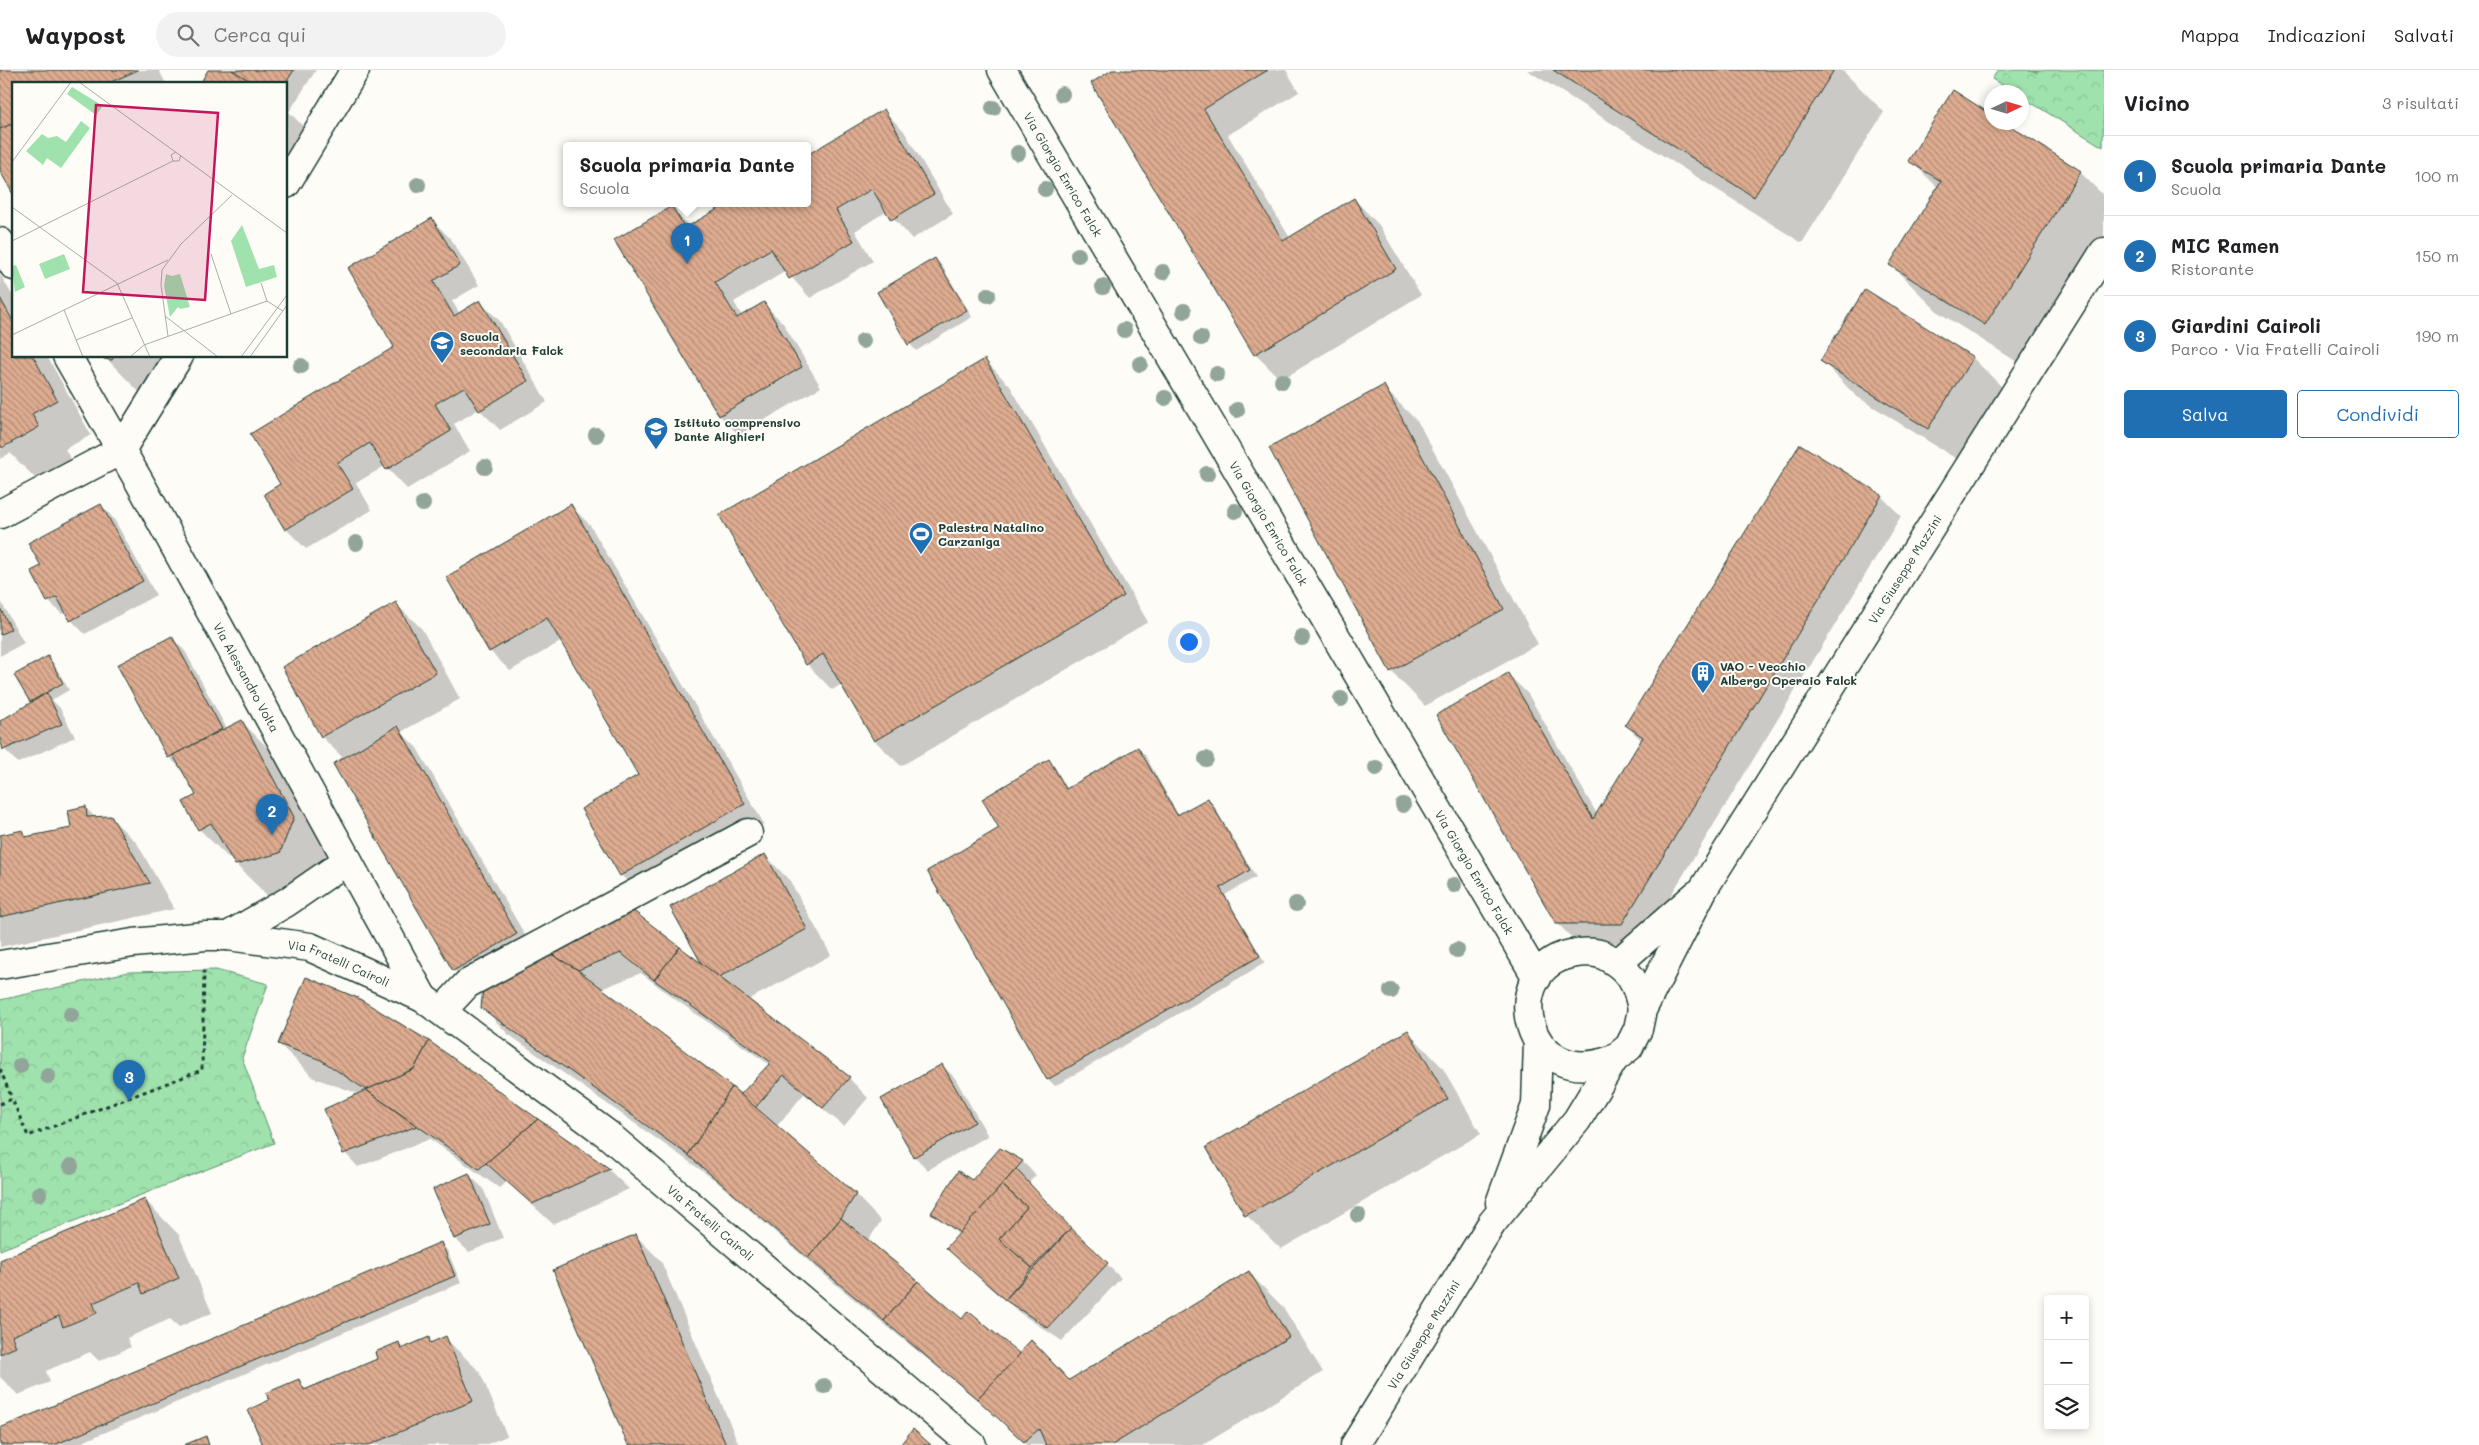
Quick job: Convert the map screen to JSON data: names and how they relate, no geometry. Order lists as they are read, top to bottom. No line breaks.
{"streets":{"street":["Via Giorgio Enrico Falck","Via Giuseppe Mazzini","Via Alessandro Volta","Via Fratelli Cairoli"]},"crossings":[["Via Giorgio Enrico Falck","Via Giuseppe Mazzini"],["Via Alessandro Volta","Via Fratelli Cairoli"]],"places":{"school or university":["Scuola secondaria Falck","Istituto comprensivo Dante Alighieri"],"sports":["Palestra Natalino Carzaniga"],"building":["VAO - Vecchio Albergo Operaio Falck"]},"north":"right","page":{"header":"Waypost","search":"Cerca qui","nav":["Mappa","Indicazioni","Salvati"],"heading":["Vicino","3 risultati"],"list":[{"mark":"1","name":"Scuola primaria Dante","note":"Scuola","value":"100 m"},{"mark":"2","name":"MIC Ramen","note":"Ristorante","value":"150 m"},{"mark":"3","name":"Giardini Cairoli","note":"Parco · Via Fratelli Cairoli","value":"190 m"}],"popup":["Scuola primaria Dante","Scuola"],"pins":["1","2","3"],"buttons":["Salva","Condividi"],"map_buttons":["+","−"]}}
